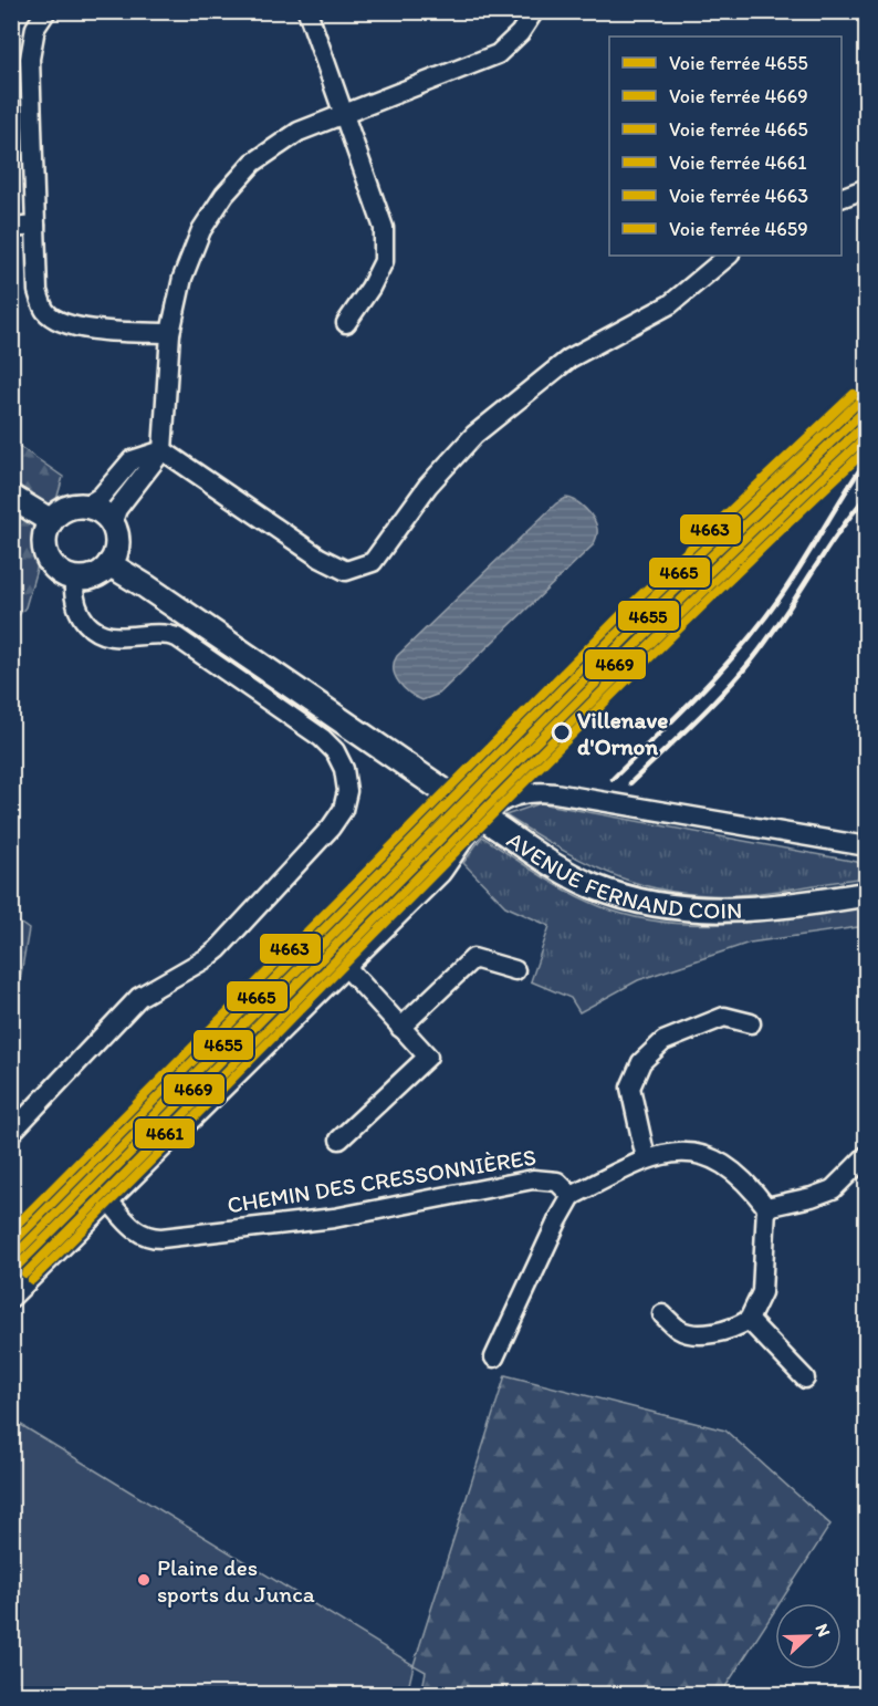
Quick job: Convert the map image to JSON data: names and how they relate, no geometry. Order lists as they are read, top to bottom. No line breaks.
{"streets":{"main road":["AVENUE FERNAND COIN"],"street":["CHEMIN DES CRESSONNIÈRES"]},"places":["Villenave d'Ornon","Plaine des sports du Junca"],"lines":["rail line 4663","rail line 4665","rail line 4655","rail line 4669","rail line 4661","rail line 4659"],"legend":["Voie ferrée 4655","Voie ferrée 4669","Voie ferrée 4665","Voie ferrée 4661","Voie ferrée 4663","Voie ferrée 4659"],"north":"right"}
